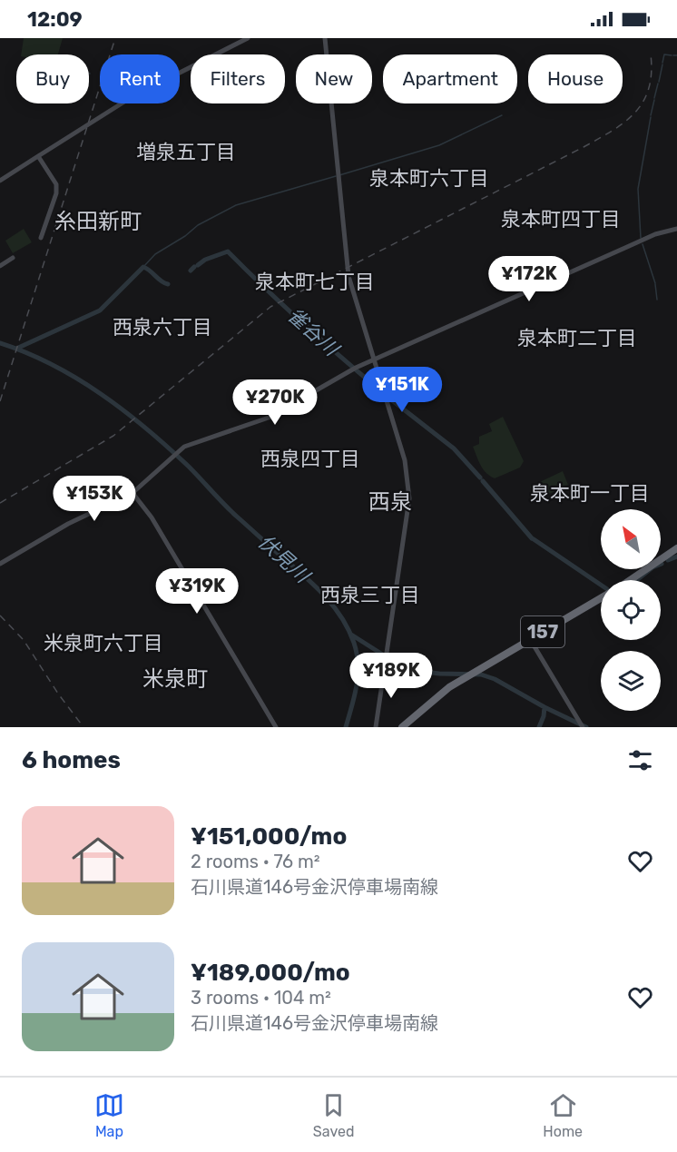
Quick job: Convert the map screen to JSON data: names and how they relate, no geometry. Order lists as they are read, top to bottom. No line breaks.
{"streets":{"highway":["157"]},"districts":["増泉五丁目","泉本町六丁目","泉本町四丁目","糸田新町","泉本町七丁目","西泉六丁目","泉本町二丁目","西泉四丁目","泉本町一丁目","西泉","西泉三丁目","米泉町六丁目","米泉町"],"water":["雀谷川","伏見川"],"north":"top left","page":{"status":"12:09","chip":["Buy","Rent","Filters","New","Apartment","House"],"price":["¥172K","¥151K","¥270K","¥153K","¥319K","¥189K"],"heading":"6 homes","list":[{"name":"¥151,000/mo","note":"2 rooms · 76 m² · 石川県道146号金沢停車場南線"},{"name":"¥189,000/mo","note":"3 rooms · 104 m² · 石川県道146号金沢停車場南線"}],"tabs":["Map","Saved","Home"]}}
